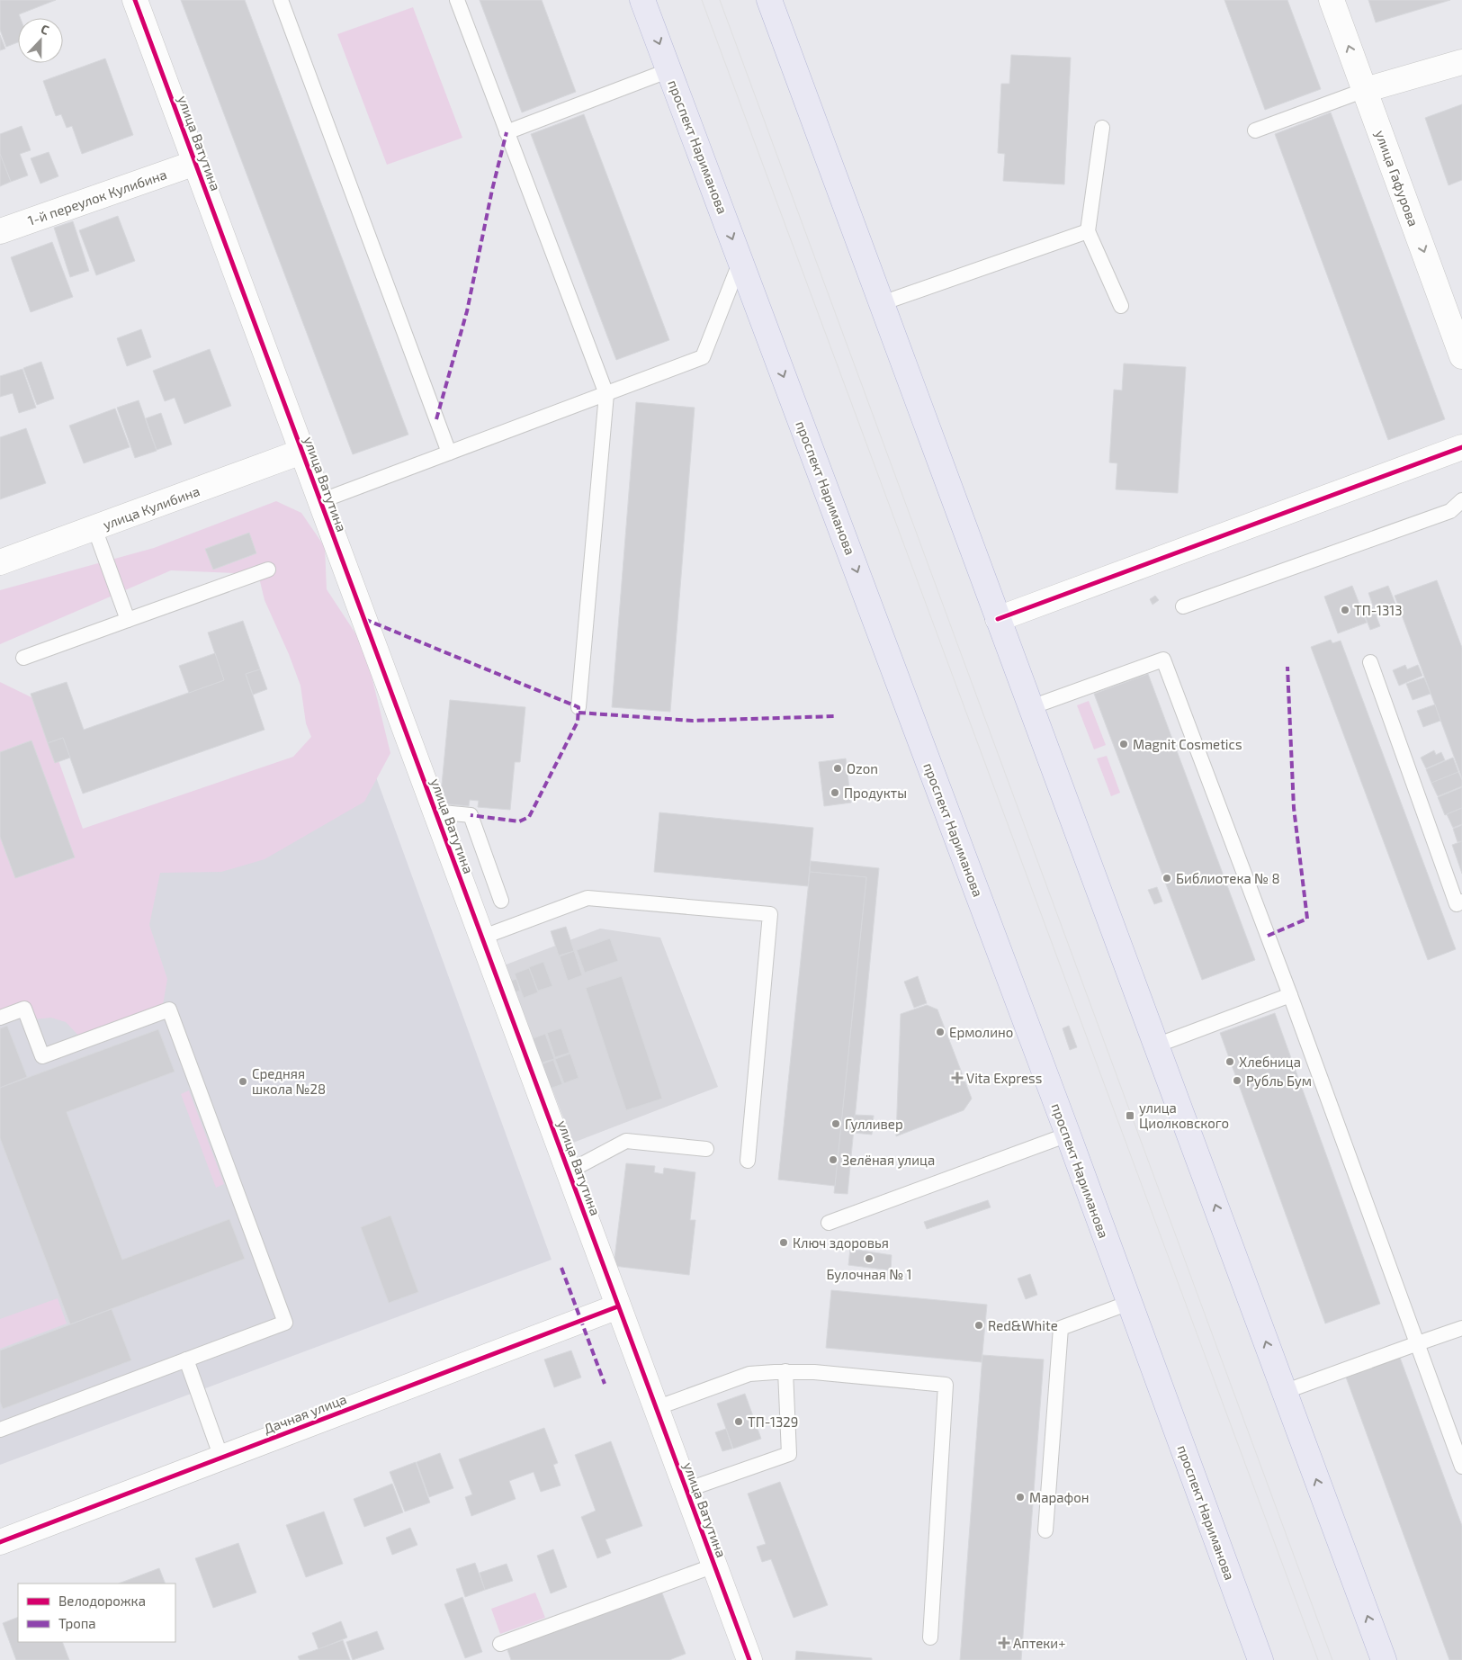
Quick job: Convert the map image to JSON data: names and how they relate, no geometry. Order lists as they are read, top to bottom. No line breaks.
{"streets":{"main road":["проспект Нариманова"],"street":["улица Ватутина","улица Гафурова","1-й переулок Кулибина","улица Кулибина","Дачная улица"]},"crossings":[["улица Ватутина","1-й переулок Кулибина"],["улица Ватутина","улица Кулибина"],["улица Ватутина","Дачная улица"]],"places":{"other":["ТП-1313","Magnit Cosmetics","Ozon","Продукты","Библиотека № 8","Ермолино","Хлебница","Рубль Бум","Средняя школа №28","Гулливер","Зелёная улица","Ключ здоровья","Булочная № 1","Red&White","ТП-1329","Марафон"],"health":["Vita Express","Аптеки+"],"transit":["улица Циолковского"]},"legend":["Велодорожка","Тропа"],"north":"top"}
